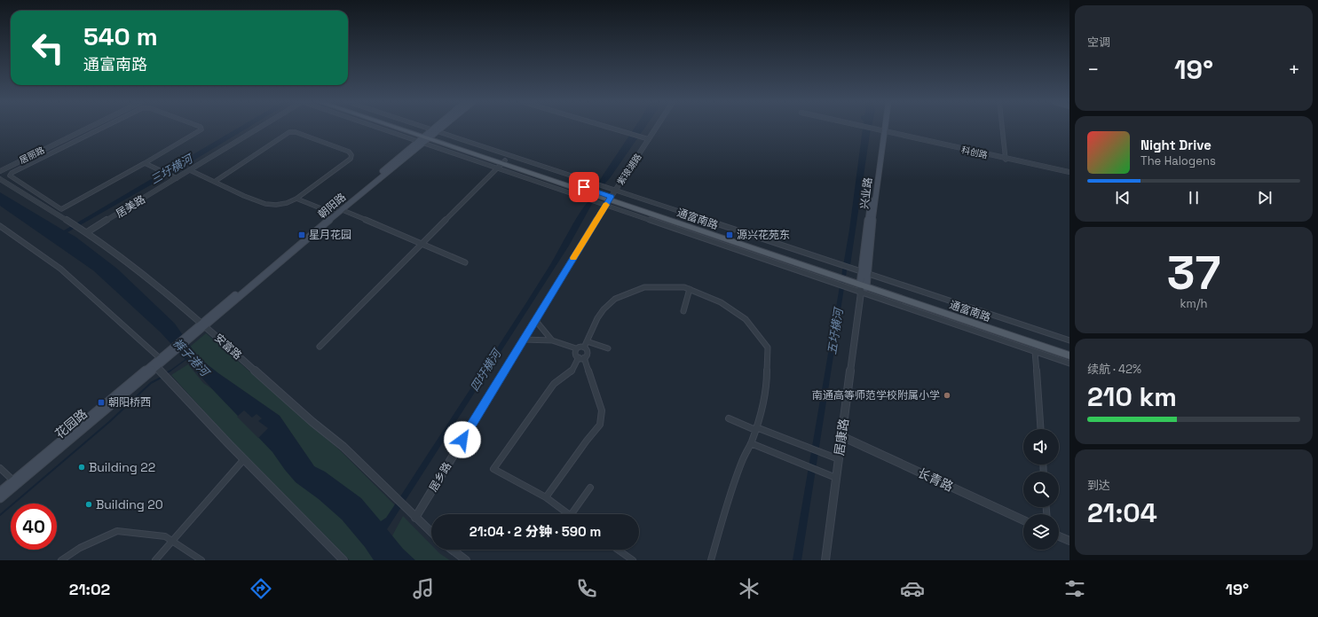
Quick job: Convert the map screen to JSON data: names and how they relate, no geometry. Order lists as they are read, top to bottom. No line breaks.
{"streets":{"main road":["兴业路","朝阳路","通富南路","花园路"],"street":["科创路","居丽路","紫琅湖路","居美路","安富路","居康路","居乡路","长青路"]},"crossings":[["科创路","兴业路"],["紫琅湖路","通富南路"],["紫琅湖路","居乡路"],["兴业路","通富南路"],["兴业路","居康路"],["朝阳路","通富南路"],["朝阳路","安富路"],["朝阳路","花园路"],["居美路","安富路"],["通富南路","居康路"],["通富南路","居乡路"],["安富路","花园路"],["安富路","居乡路"],["居康路","长青路"]],"water":["三圩横河","五圩横河","裤子港河","四圩横河"],"places":{"transit":["星月花园","源兴花苑东","朝阳桥西"],"other":["南通高等师范学校附属小学","Building 22","Building 20"]},"page":{"tile":["空调",["37","km/h"],["续航 · 42%","210 km"],["到达","21:04"]],"turn":["540 m","通富南路"],"heat":["−","19°","+"],"song":["Night Drive","The Halogens"],"limit":"40","trip":"21:04 · 2 分钟 · 590 m","tabs":["21:02","19°"]}}
